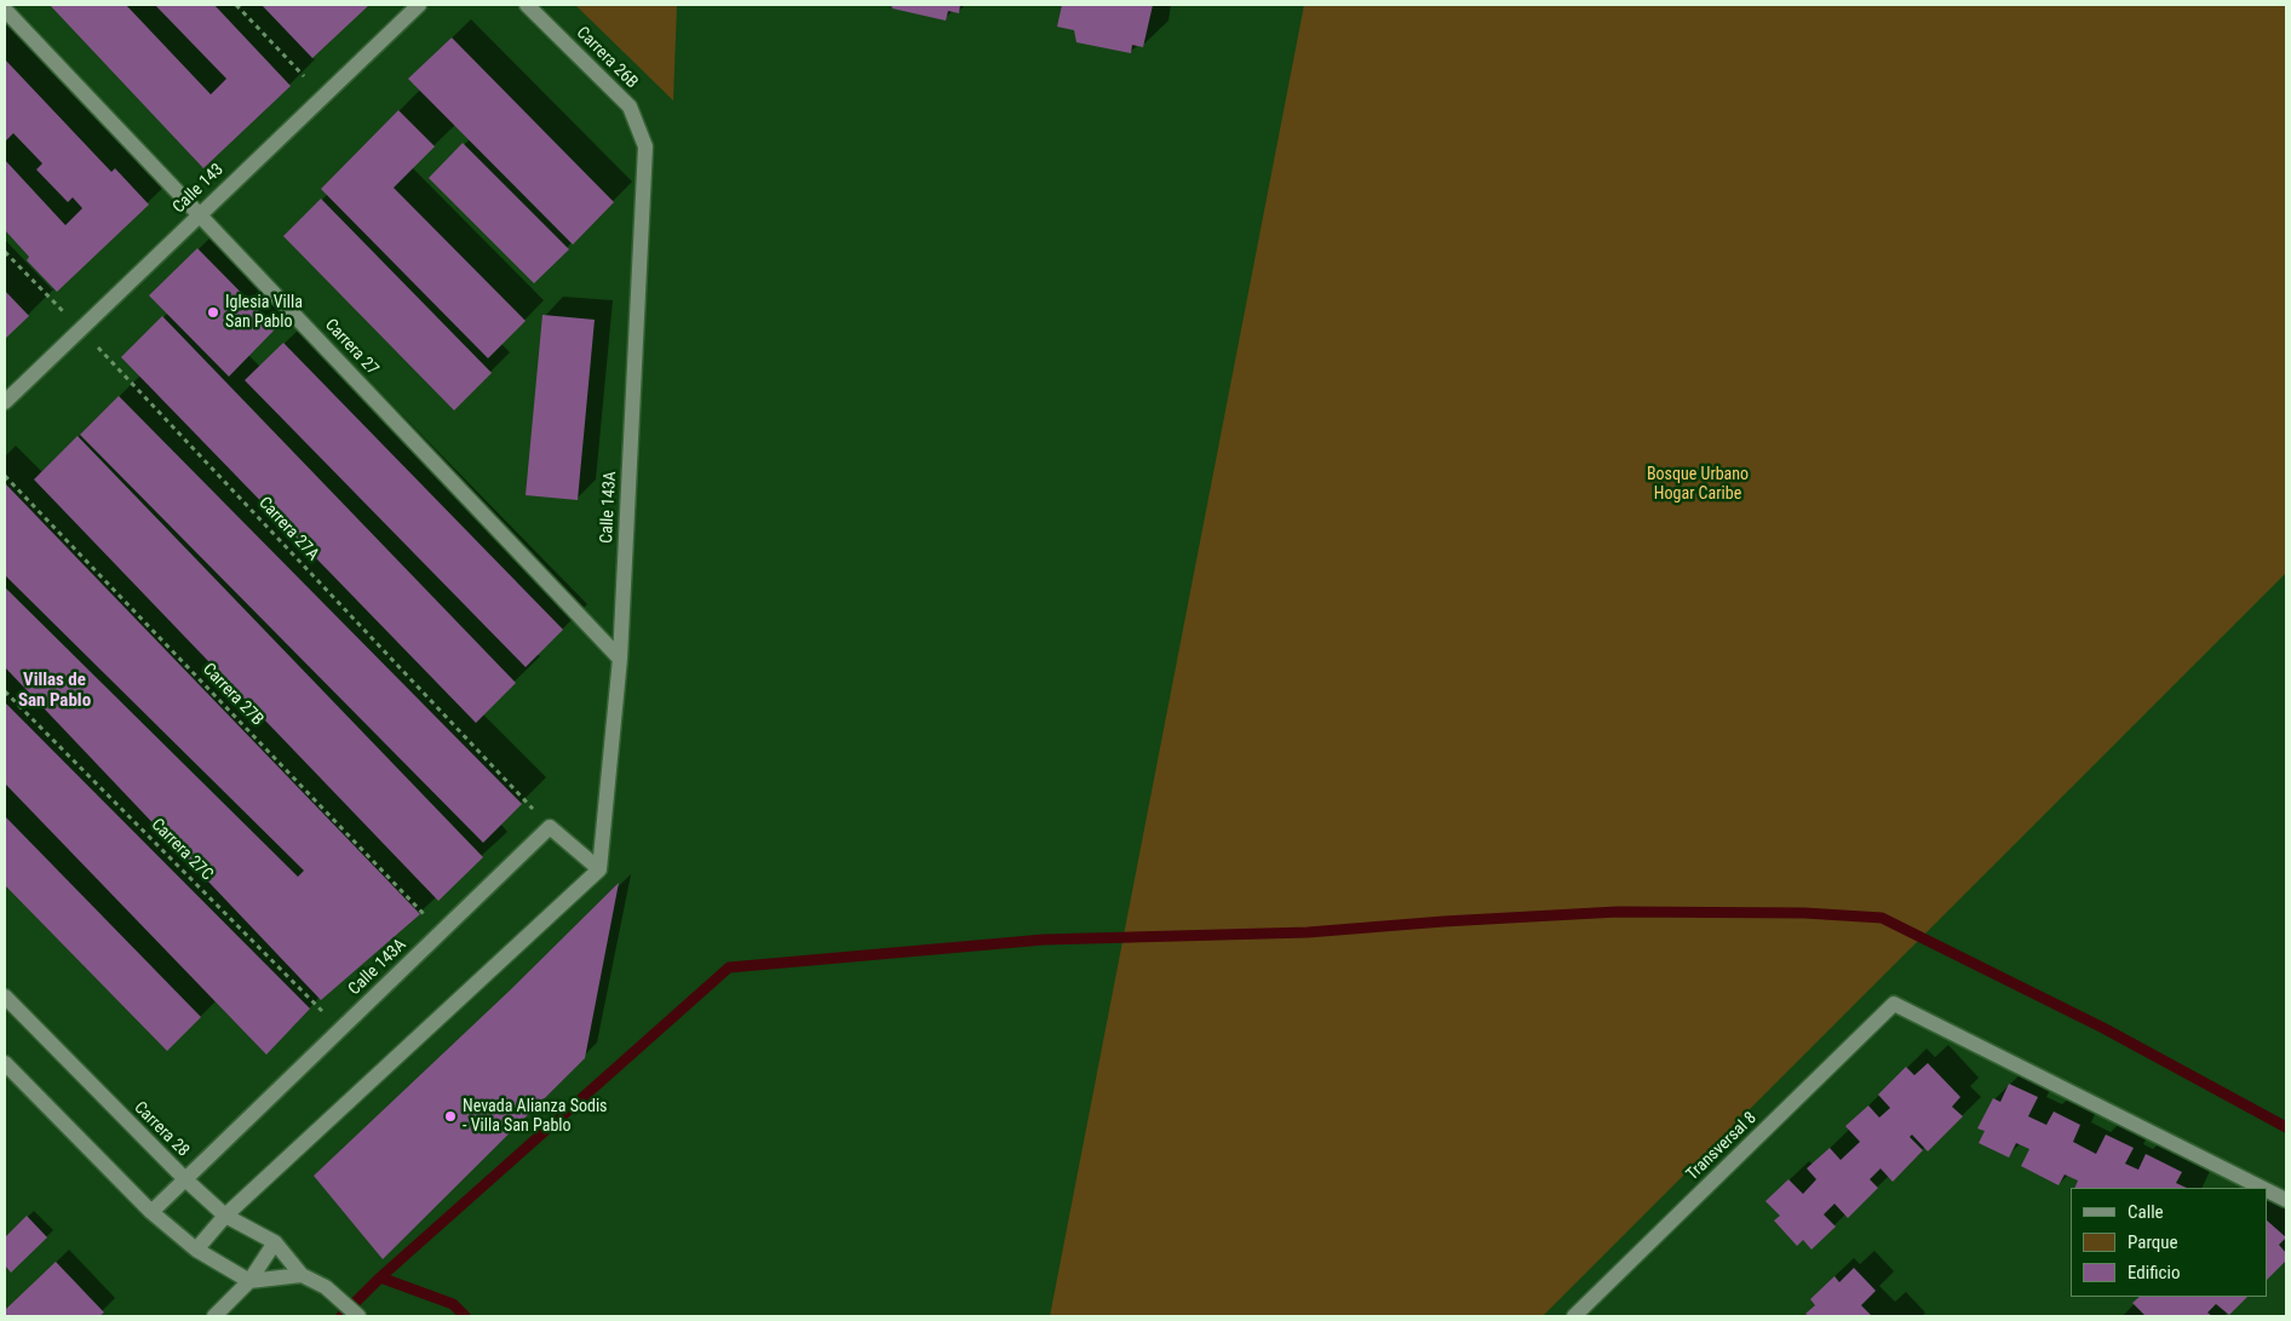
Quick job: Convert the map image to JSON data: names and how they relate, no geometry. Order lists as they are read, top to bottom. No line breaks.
{"streets":{"street":["Carrera 26B","Calle 143","Carrera 27","Calle 143A","Carrera 28","Transversal 8"],"path":["Carrera 27A","Carrera 27B","Carrera 27C"]},"crossings":[["Carrera 26B","Calle 143A"],["Calle 143","Carrera 27"],["Calle 143","Carrera 27A"],["Carrera 27","Calle 143A"],["Calle 143A","Carrera 27A"],["Calle 143A","Carrera 27B"],["Calle 143A","Carrera 27C"],["Calle 143A","Carrera 28"]],"districts":["Villas de San Pablo"],"parks":["Bosque Urbano Hogar Caribe"],"places":["Iglesia Villa San Pablo","Nevada Alianza Sodis - Villa San Pablo"],"legend":["Calle","Parque","Edificio"]}
